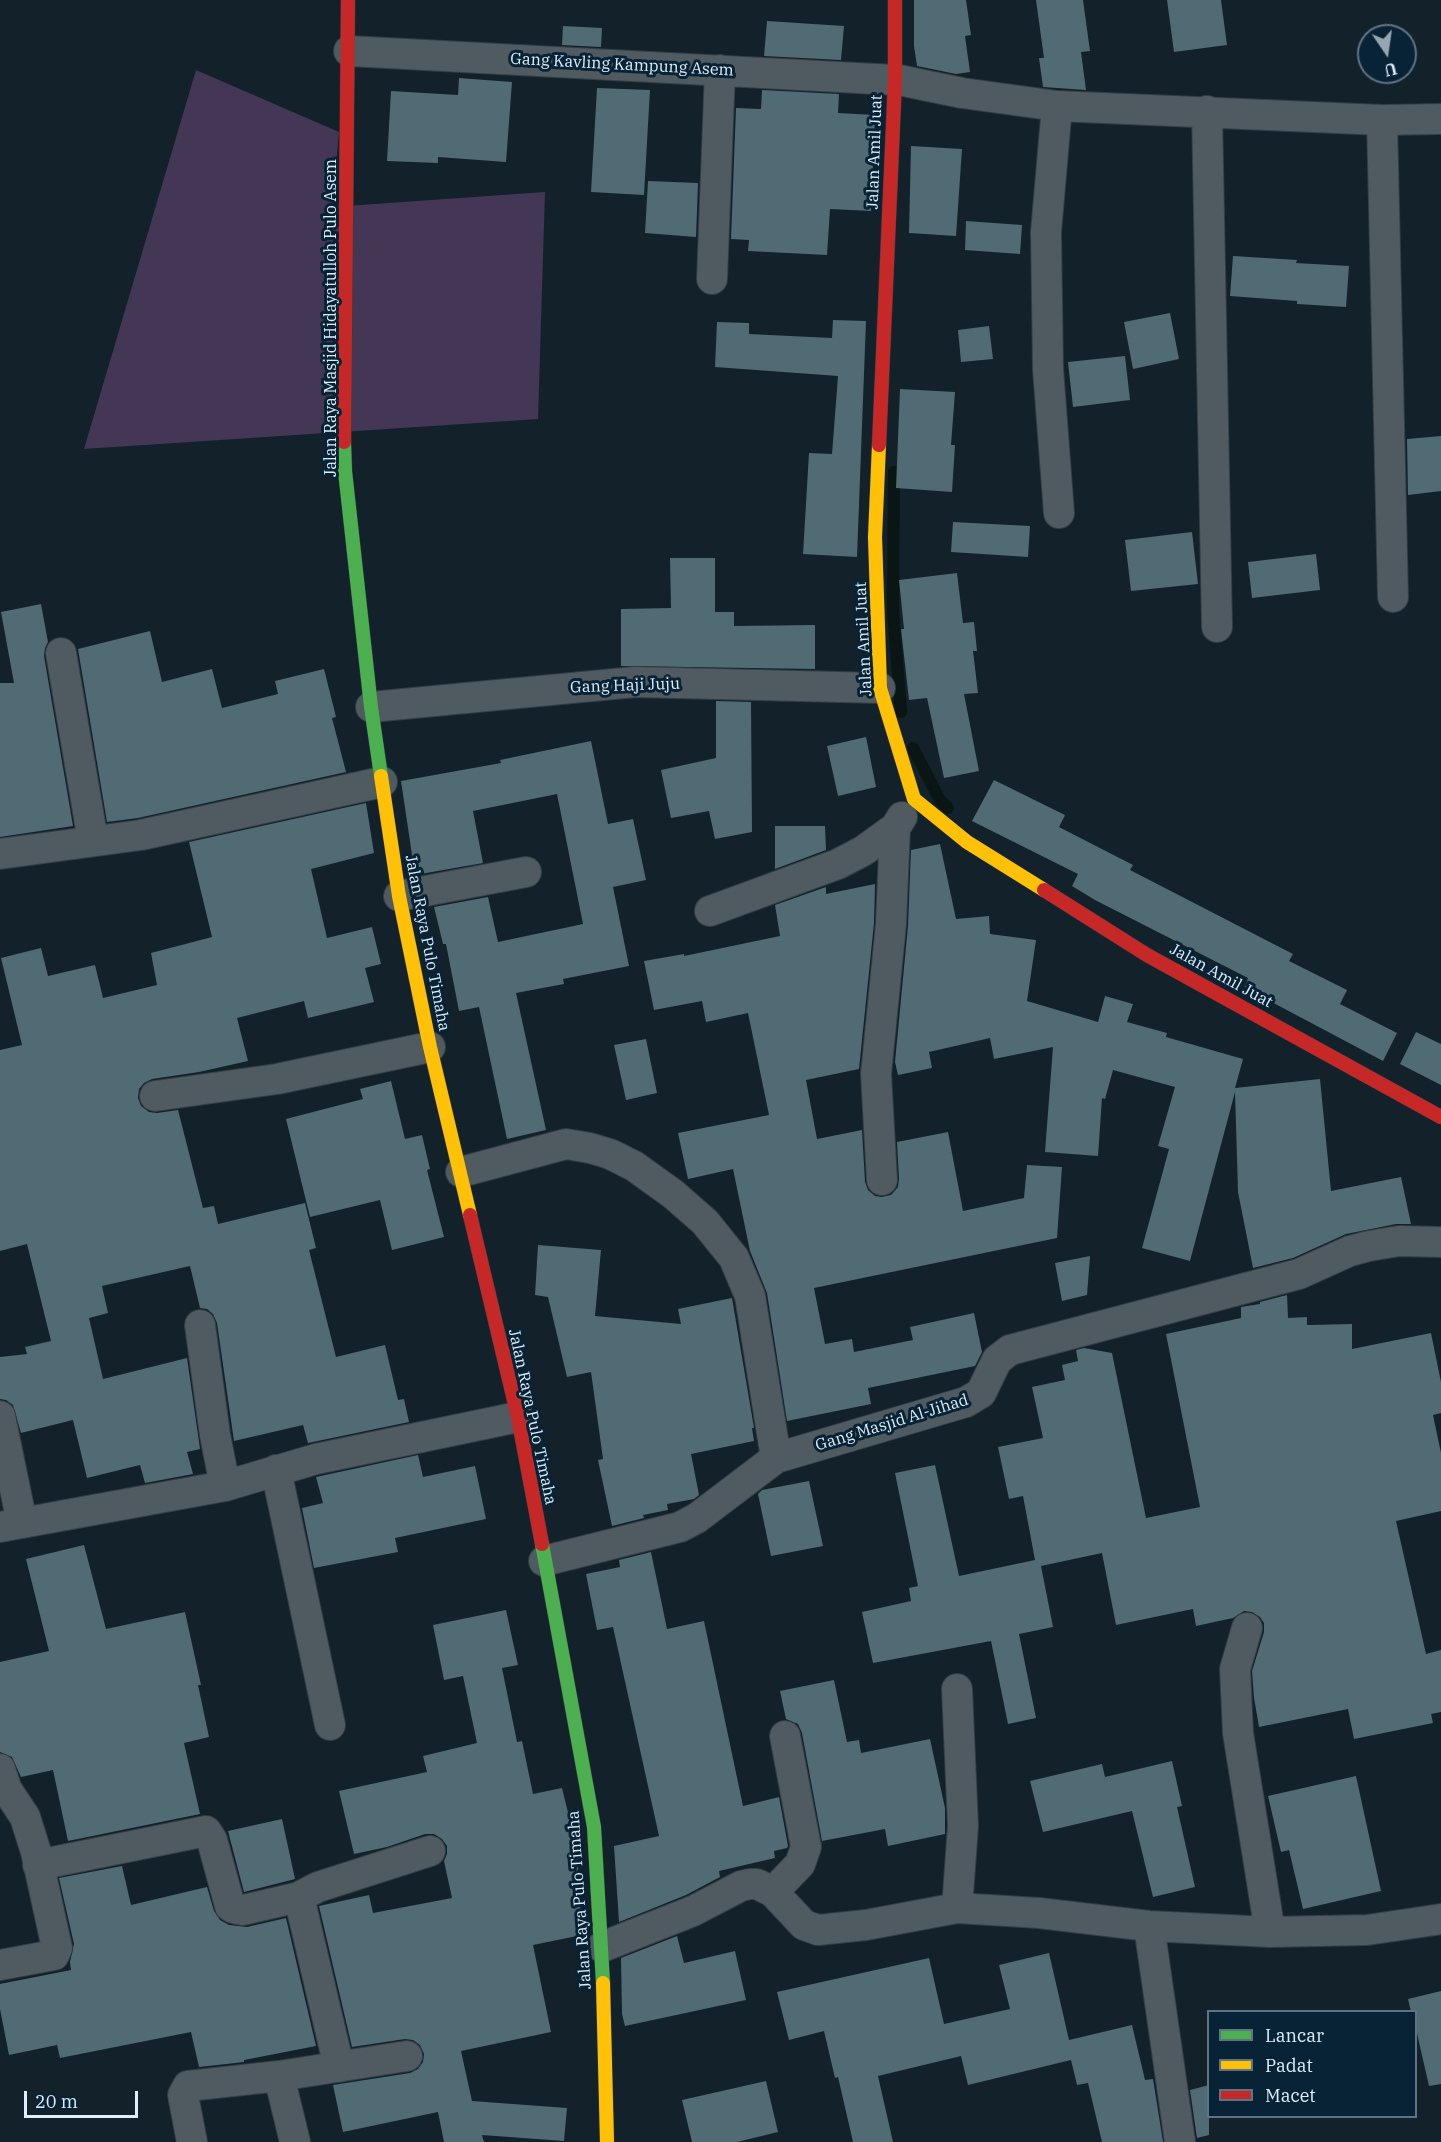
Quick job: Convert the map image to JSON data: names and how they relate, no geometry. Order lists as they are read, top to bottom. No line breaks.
{"streets":{"street":["Gang Kavling Kampung Asem","Jalan Amil Juat","Jalan Raya Masjid Hidayatulloh Pulo Asem","Gang Haji Juju","Jalan Raya Pulo Timaha","Gang Masjid Al-Jihad"]},"crossings":[["Gang Kavling Kampung Asem","Jalan Amil Juat"],["Gang Kavling Kampung Asem","Jalan Raya Masjid Hidayatulloh Pulo Asem"],["Jalan Amil Juat","Gang Haji Juju"],["Jalan Raya Masjid Hidayatulloh Pulo Asem","Gang Haji Juju"],["Jalan Raya Masjid Hidayatulloh Pulo Asem","Jalan Raya Pulo Timaha"],["Gang Haji Juju","Jalan Raya Pulo Timaha"],["Jalan Raya Pulo Timaha","Gang Masjid Al-Jihad"]],"legend":["Lancar","Padat","Macet"],"scale_bar":"20 m","north":"bottom"}
